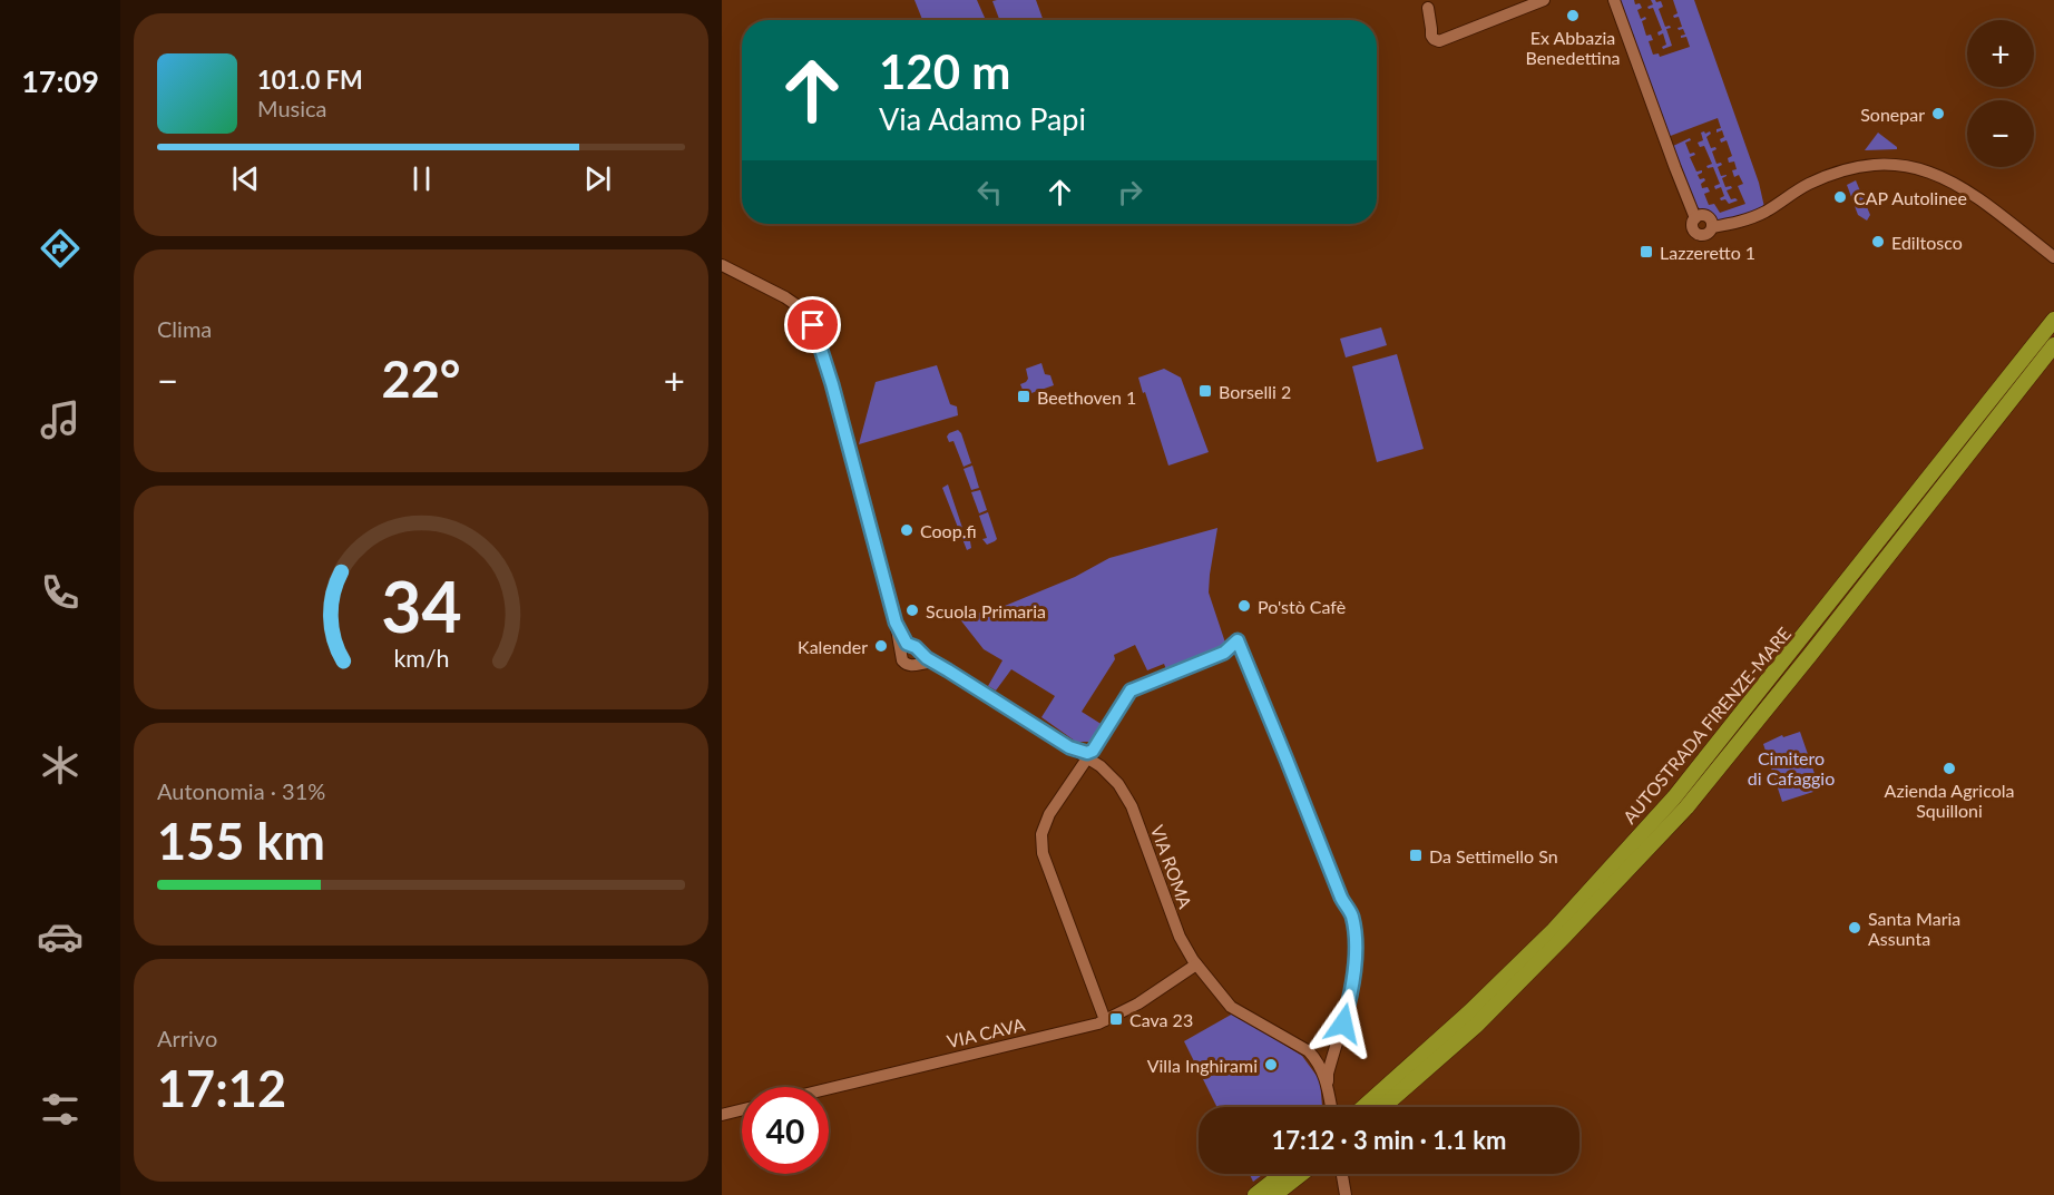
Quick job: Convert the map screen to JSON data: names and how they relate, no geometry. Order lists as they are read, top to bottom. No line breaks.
{"streets":{"highway":["AUTOSTRADA FIRENZE-MARE"],"street":["VIA ROMA","VIA CAVA"]},"crossings":[["VIA ROMA","VIA CAVA"]],"parks":["Cimitero di Cafaggio"],"places":{"other":["Ex Abbazia Benedettina","Sonepar","CAP Autolinee","Ediltosco","Coop.fi","Po'stò Cafè","Scuola Primaria","Kalender","Azienda Agricola Squilloni","Santa Maria Assunta","Villa Inghirami"],"transit":["Lazzeretto 1","Borselli 2","Beethoven 1","Da Settimello Sn","Cava 23"]},"page":{"tabs":"17:09","map_buttons":["+","−"],"turn":["120 m","Via Adamo Papi"],"song":["101.0 FM","Musica"],"tile":["Clima",["Autonomia · 31%","155 km"],["Arrivo","17:12"]],"heat":["−","22°","+"],"limit":"40","trip":"17:12 · 3 min · 1.1 km","gauge":["34","km/h"]}}
